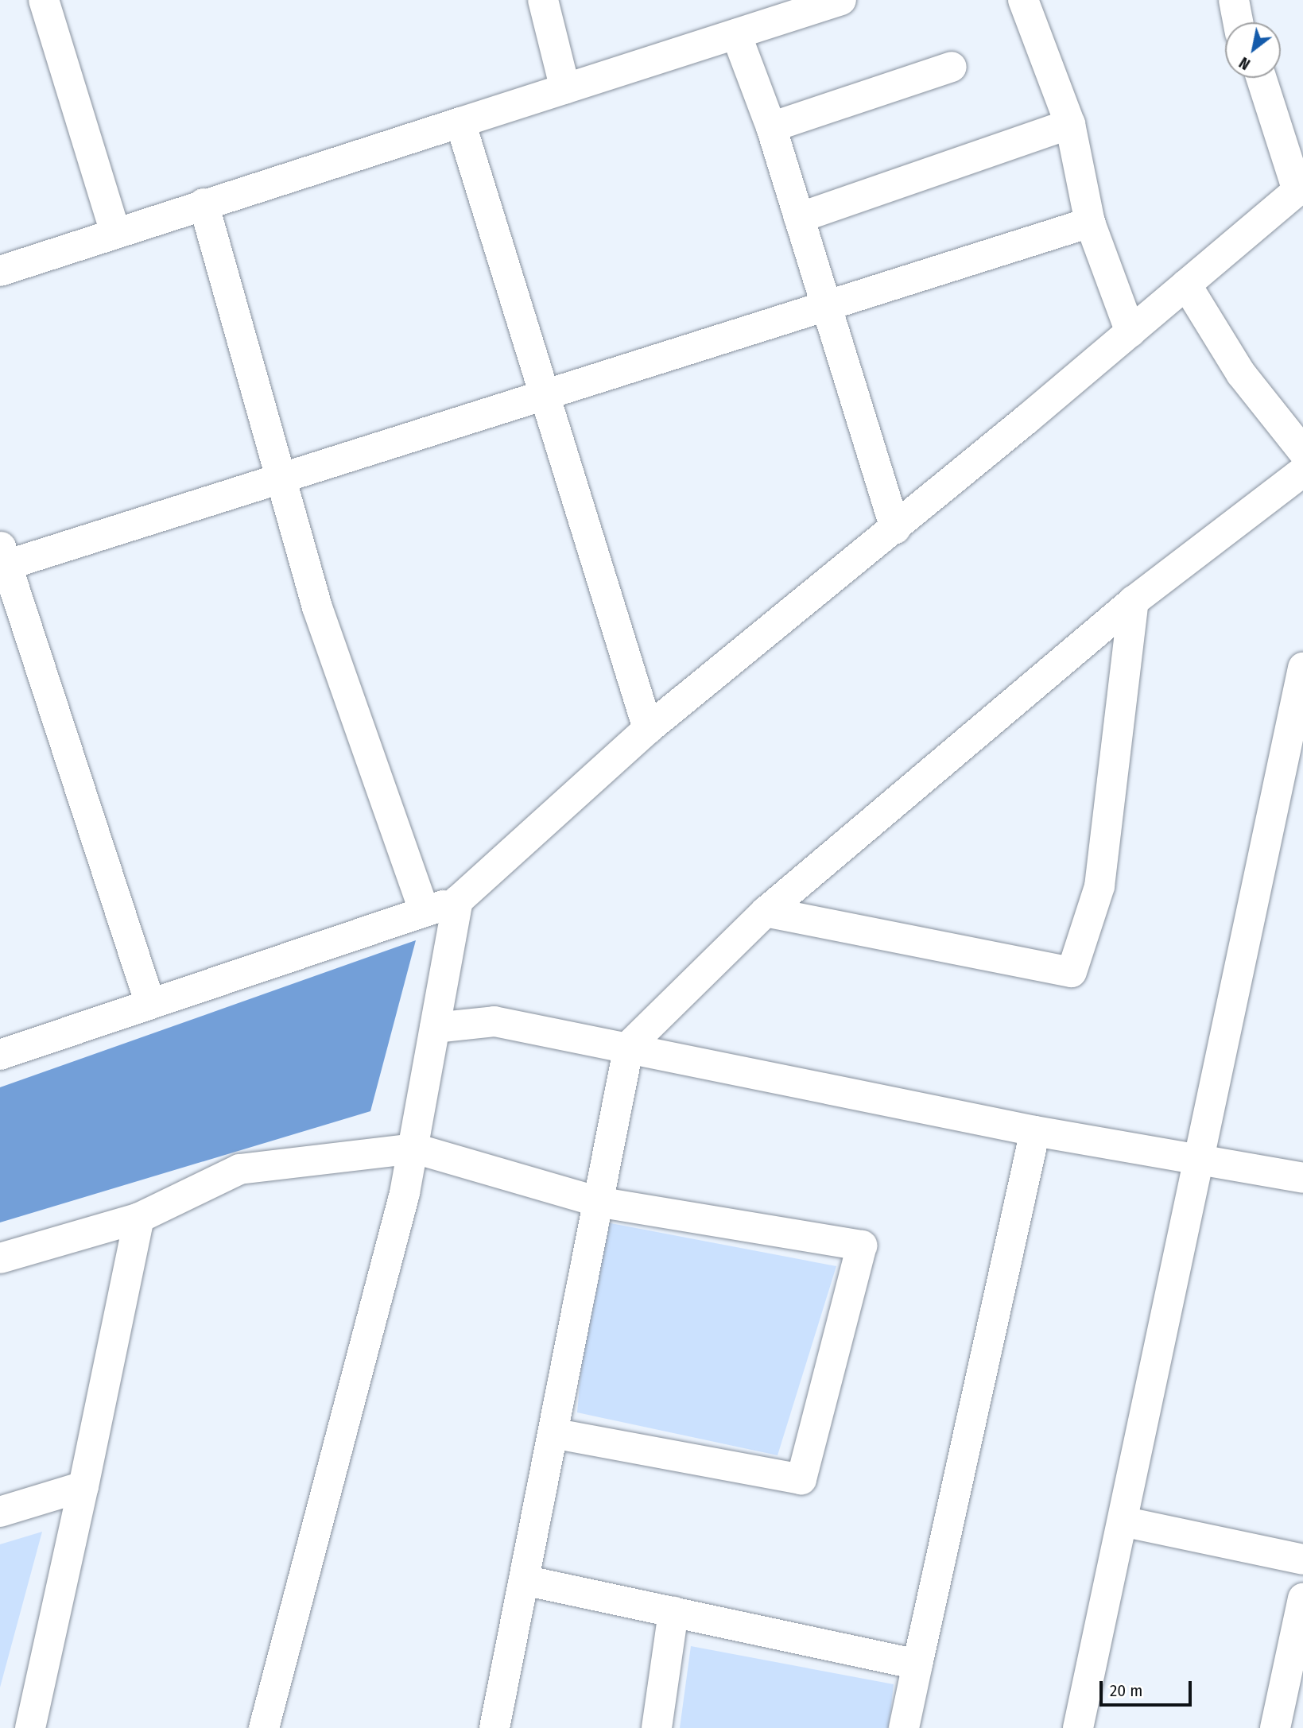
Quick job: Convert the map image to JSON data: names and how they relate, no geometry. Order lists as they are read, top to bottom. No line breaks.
{"scale_bar":"20 m","north":"bottom left"}
